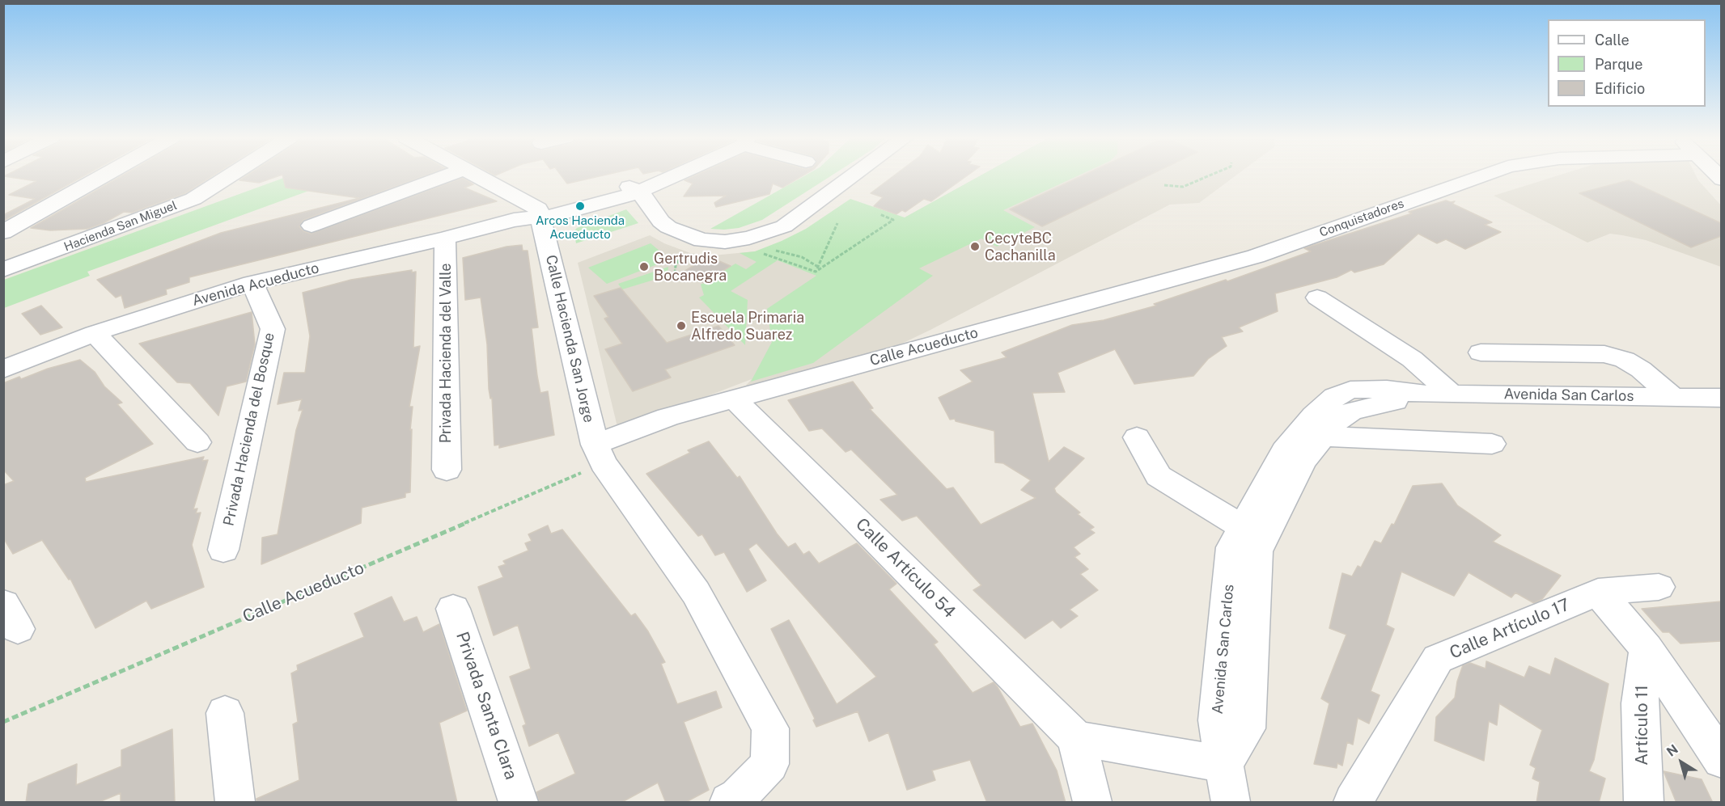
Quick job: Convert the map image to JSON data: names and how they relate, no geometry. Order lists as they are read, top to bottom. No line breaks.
{"streets":{"street":["Conquistadores","Hacienda San Miguel","Avenida Acueducto","Calle Hacienda San Jorge","Calle Acueducto","Privada Hacienda del Valle","Avenida San Carlos","Privada Hacienda del Bosque","Calle Artículo 54","Calle Artículo 17","Privada Santa Clara","Artículo 11"]},"crossings":[["Conquistadores","Calle Acueducto"],["Avenida Acueducto","Calle Hacienda San Jorge"],["Avenida Acueducto","Privada Hacienda del Valle"],["Avenida Acueducto","Privada Hacienda del Bosque"],["Calle Hacienda San Jorge","Calle Acueducto"],["Calle Acueducto","Calle Artículo 54"],["Calle Artículo 17","Artículo 11"]],"places":["Arcos Hacienda Acueducto","CecyteBC Cachanilla","Gertrudis Bocanegra","Escuela Primaria Alfredo Suarez"],"legend":["Calle","Parque","Edificio"],"north":"top left"}
